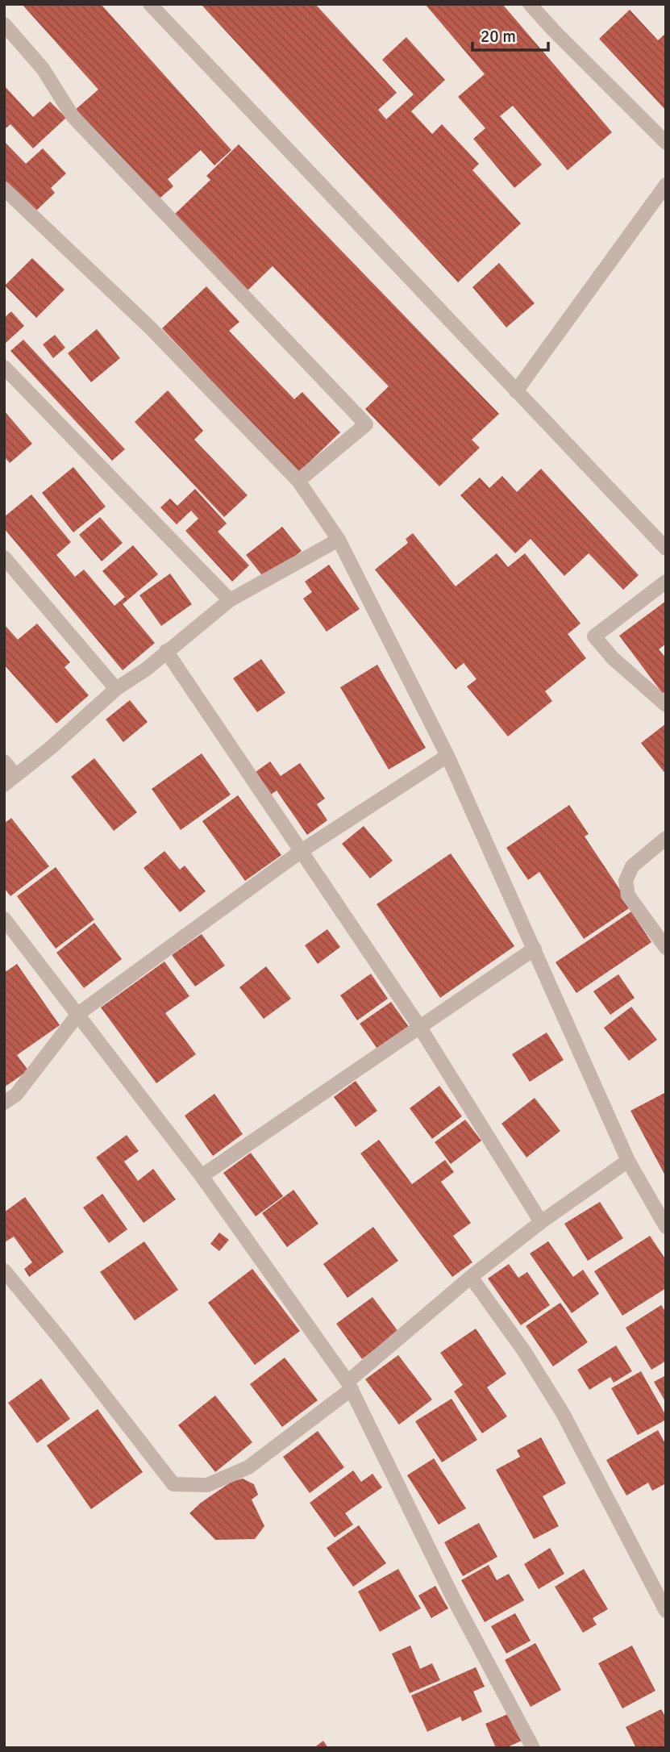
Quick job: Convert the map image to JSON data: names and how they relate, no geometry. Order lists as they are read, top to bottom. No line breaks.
{"scale_bar":"20 m"}
